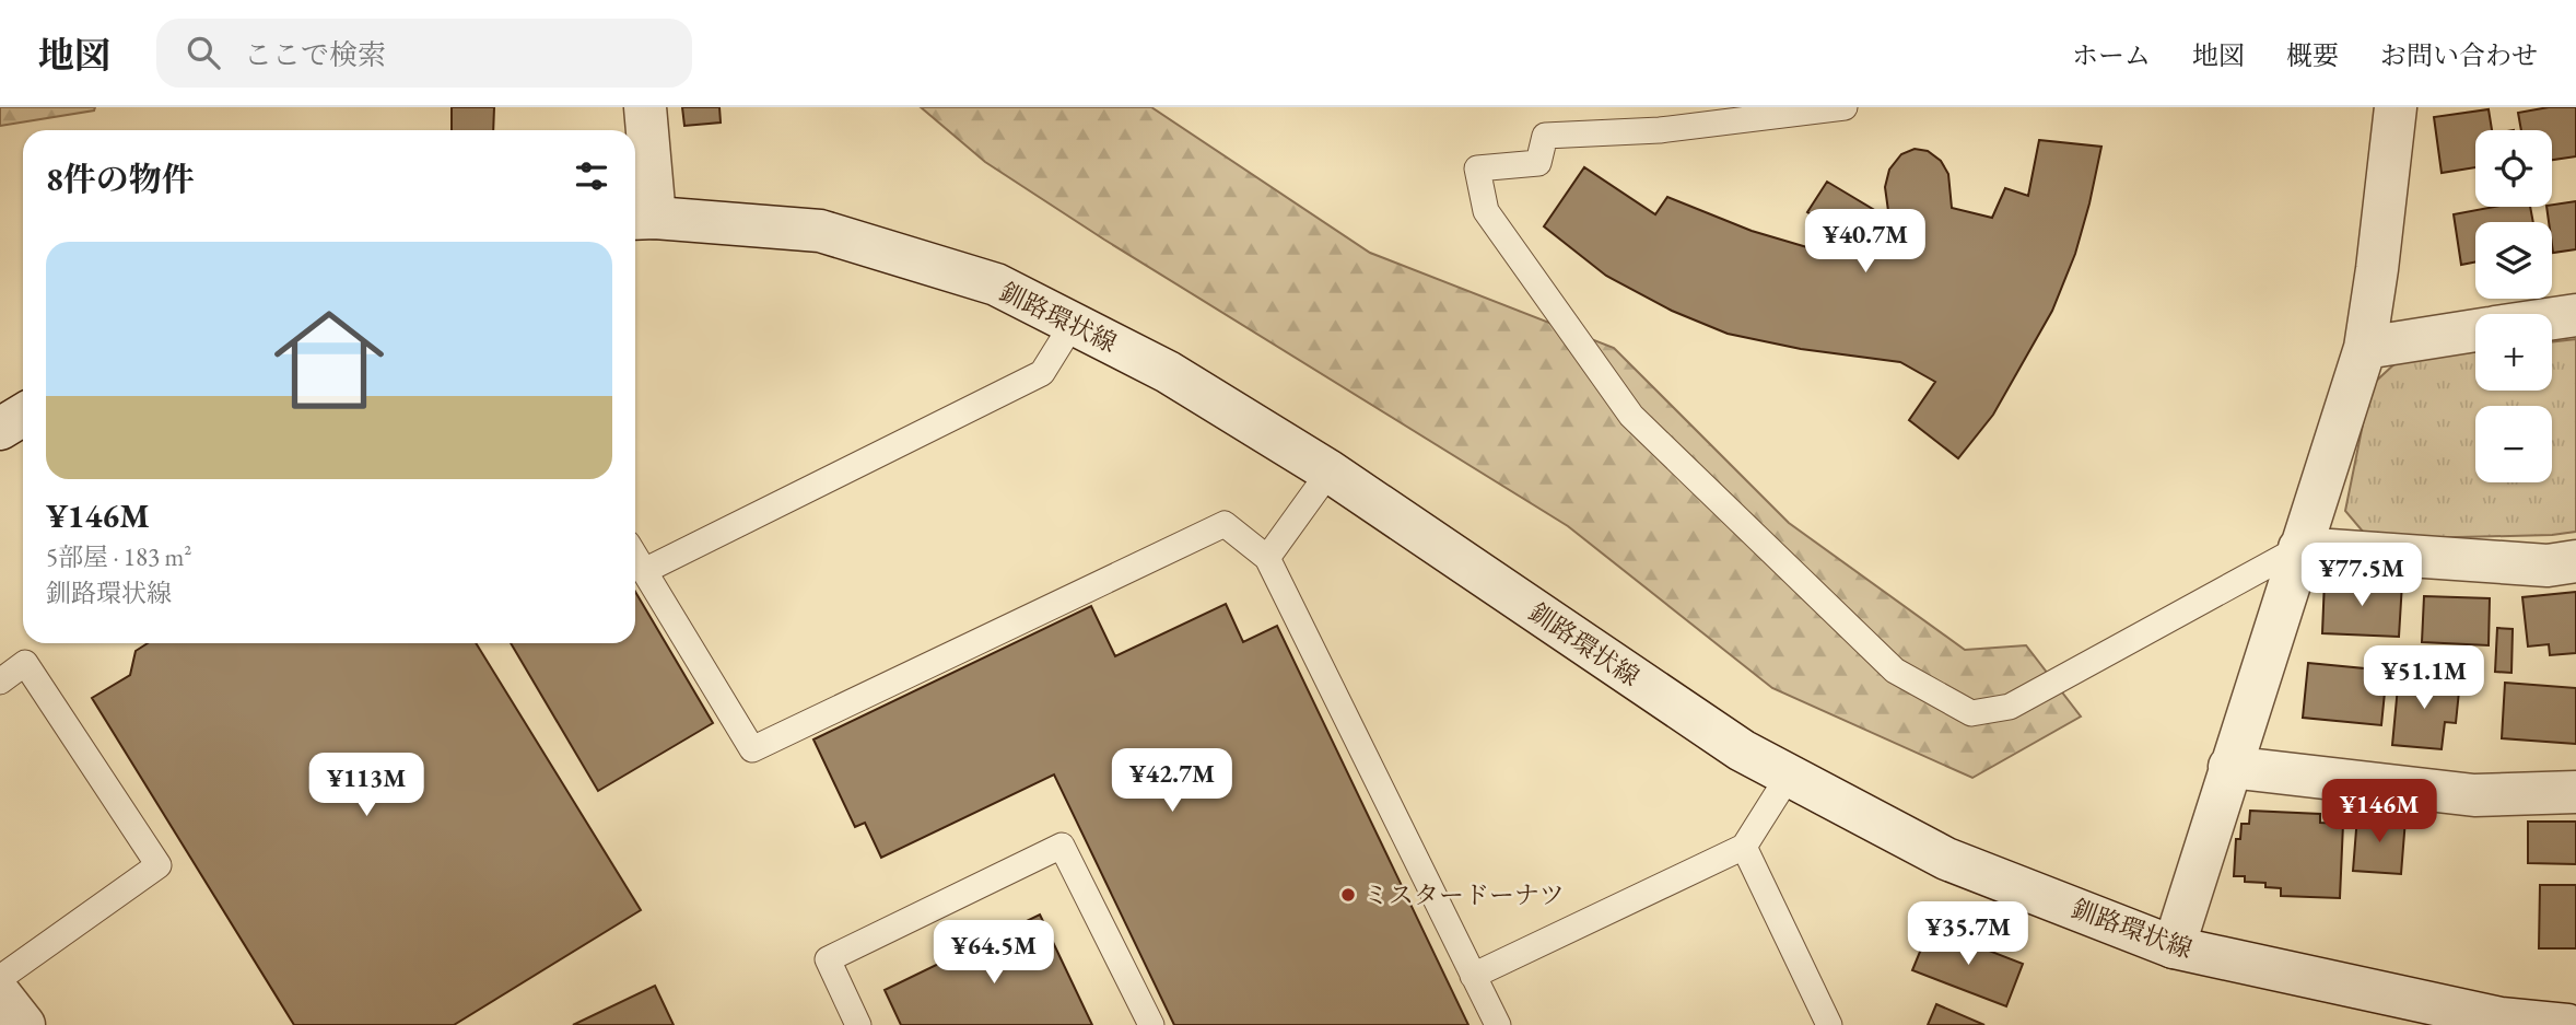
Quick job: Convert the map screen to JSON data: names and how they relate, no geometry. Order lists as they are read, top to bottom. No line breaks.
{"streets":{"street":["釧路環状線"]},"places":["ミスタードーナツ"],"page":{"header":"地図","search":"ここで検索","nav":["ホーム","地図","概要","お問い合わせ"],"map_buttons":["+","−"],"heading":"8件の物件","price":["¥40.7M","¥77.5M","¥51.1M","¥42.7M","¥113M","¥146M","¥35.7M","¥64.5M"],"list":[{"name":"¥146M","note":"5部屋 · 183 m² · 釧路環状線"}]}}
